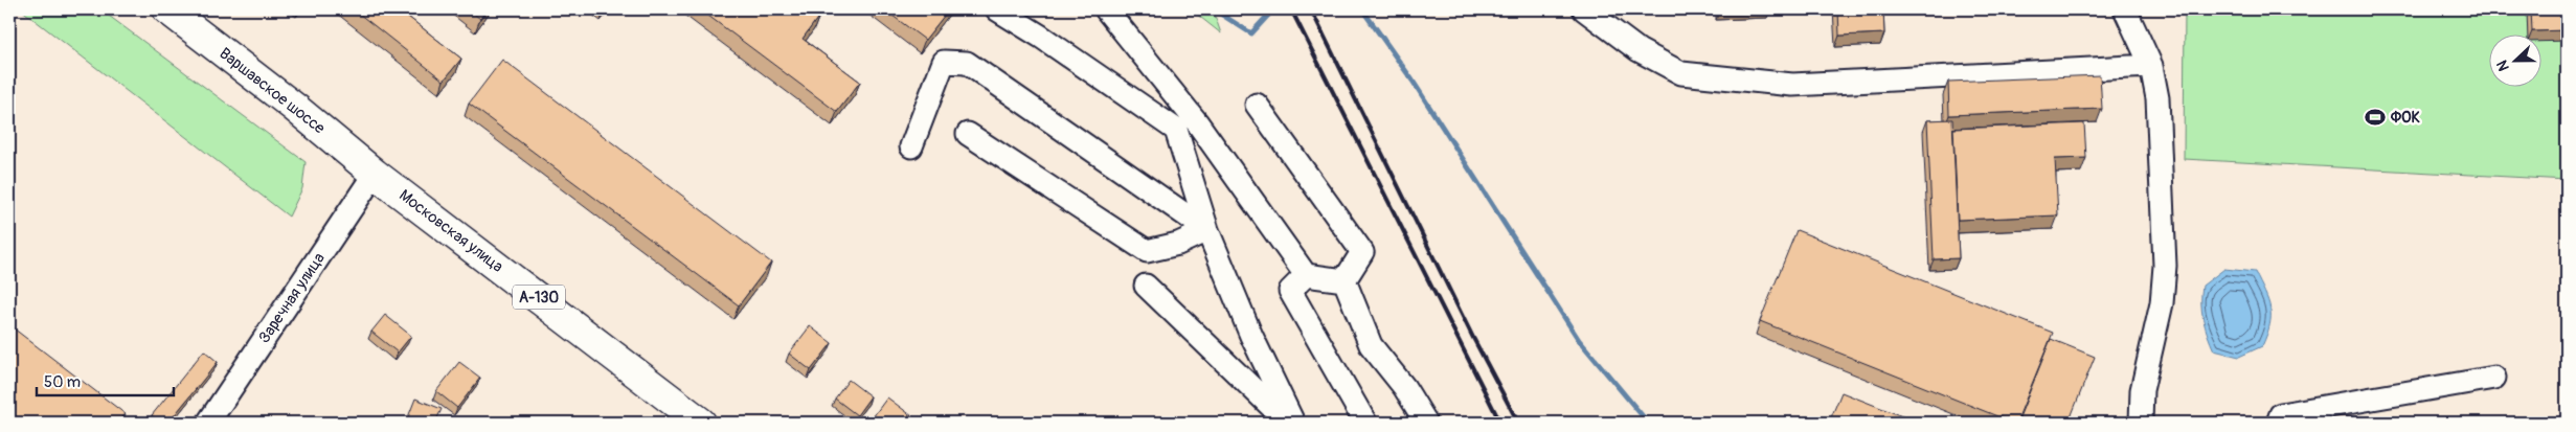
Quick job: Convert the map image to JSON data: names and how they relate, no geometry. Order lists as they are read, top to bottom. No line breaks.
{"streets":{"main road":["Варшавское шоссе","Московская улица","А-130"],"street":["Заречная улица"]},"crossings":[["Варшавское шоссе","Московская улица"],["Варшавское шоссе","Заречная улица"],["Московская улица","Заречная улица"]],"places":{"sports":["ФОК"]},"scale_bar":"50 m","north":"left"}
